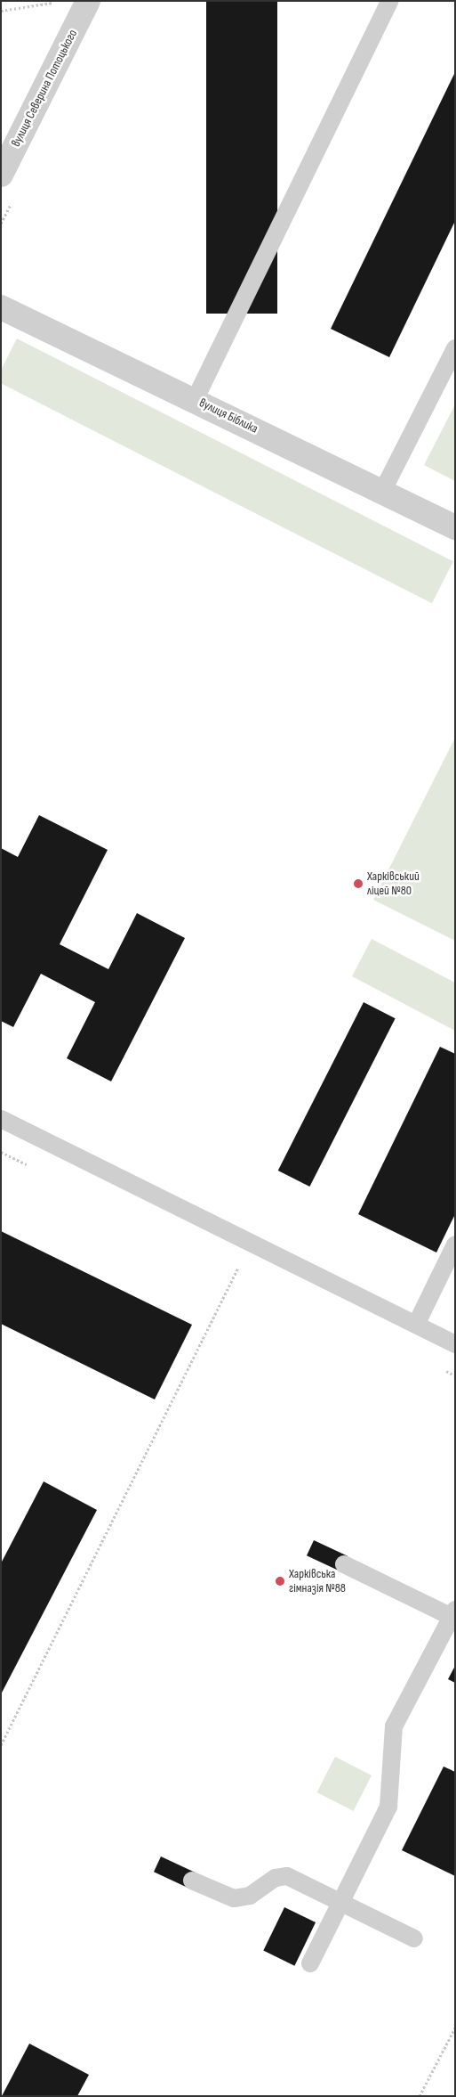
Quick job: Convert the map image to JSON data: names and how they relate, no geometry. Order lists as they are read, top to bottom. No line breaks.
{"streets":{"street":["вулиця Северина Потоцького","вулиця Біблика"]},"places":["Харківський ліцей №80","Харківська гімназія №88"]}
